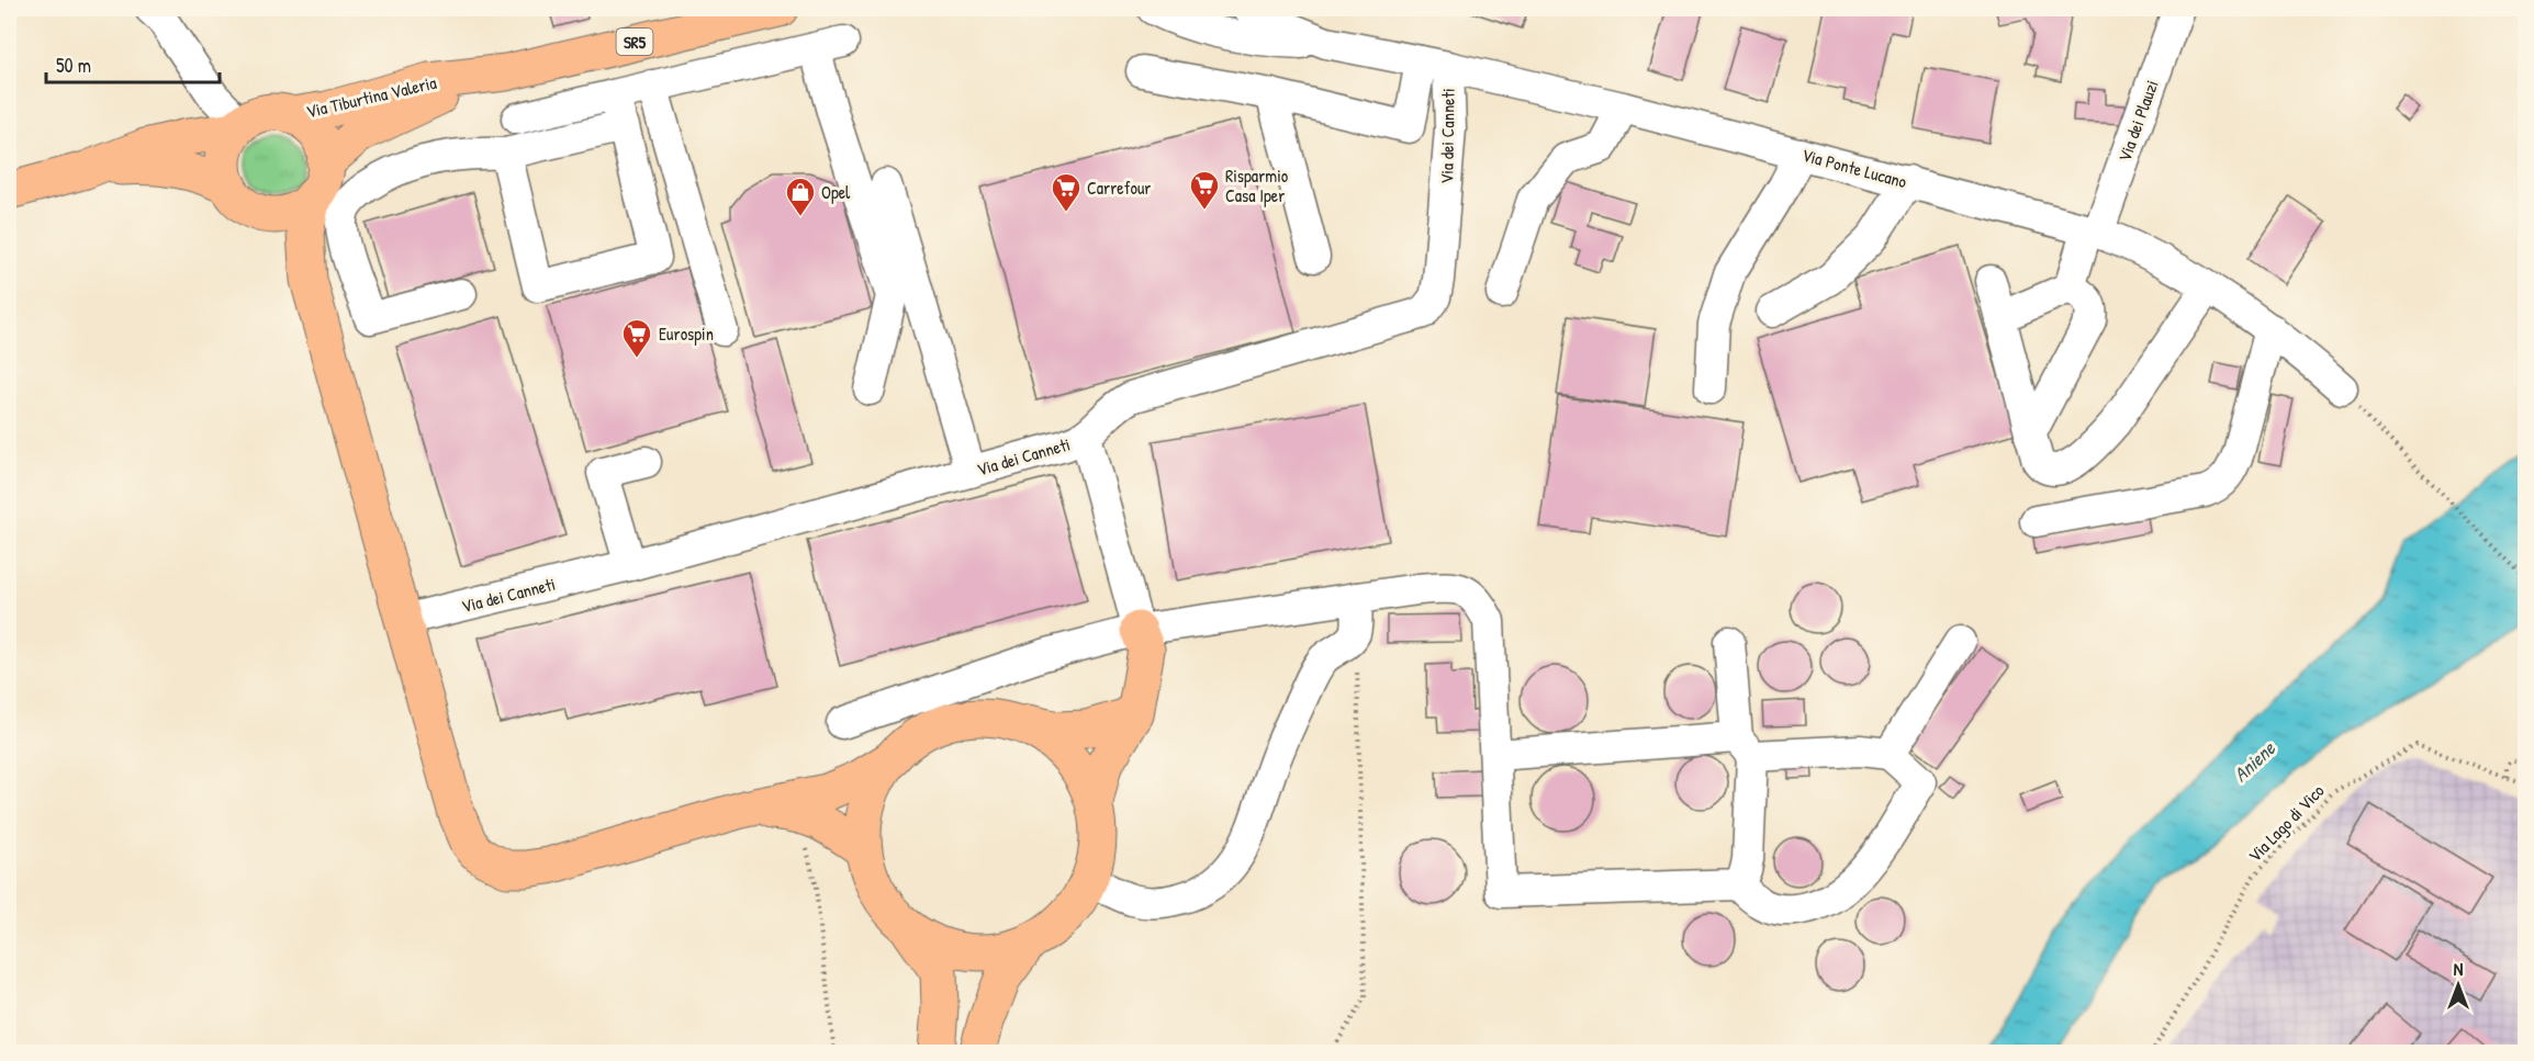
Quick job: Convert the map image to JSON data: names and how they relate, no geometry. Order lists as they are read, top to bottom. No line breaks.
{"streets":{"main road":["SR5","Via Tiburtina Valeria"],"street":["Via dei Plauzi","Via dei Canneti","Via Ponte Lucano"],"path":["Via Lago di Vico"]},"crossings":[["Via dei Plauzi","Via Ponte Lucano"],["Via dei Canneti","Via Ponte Lucano"]],"water":["Aniene"],"places":{"supermarket":["Risparmio Casa Iper","Carrefour","Eurospin"],"shop":["Opel"]},"scale_bar":"50 m","north":"top"}
